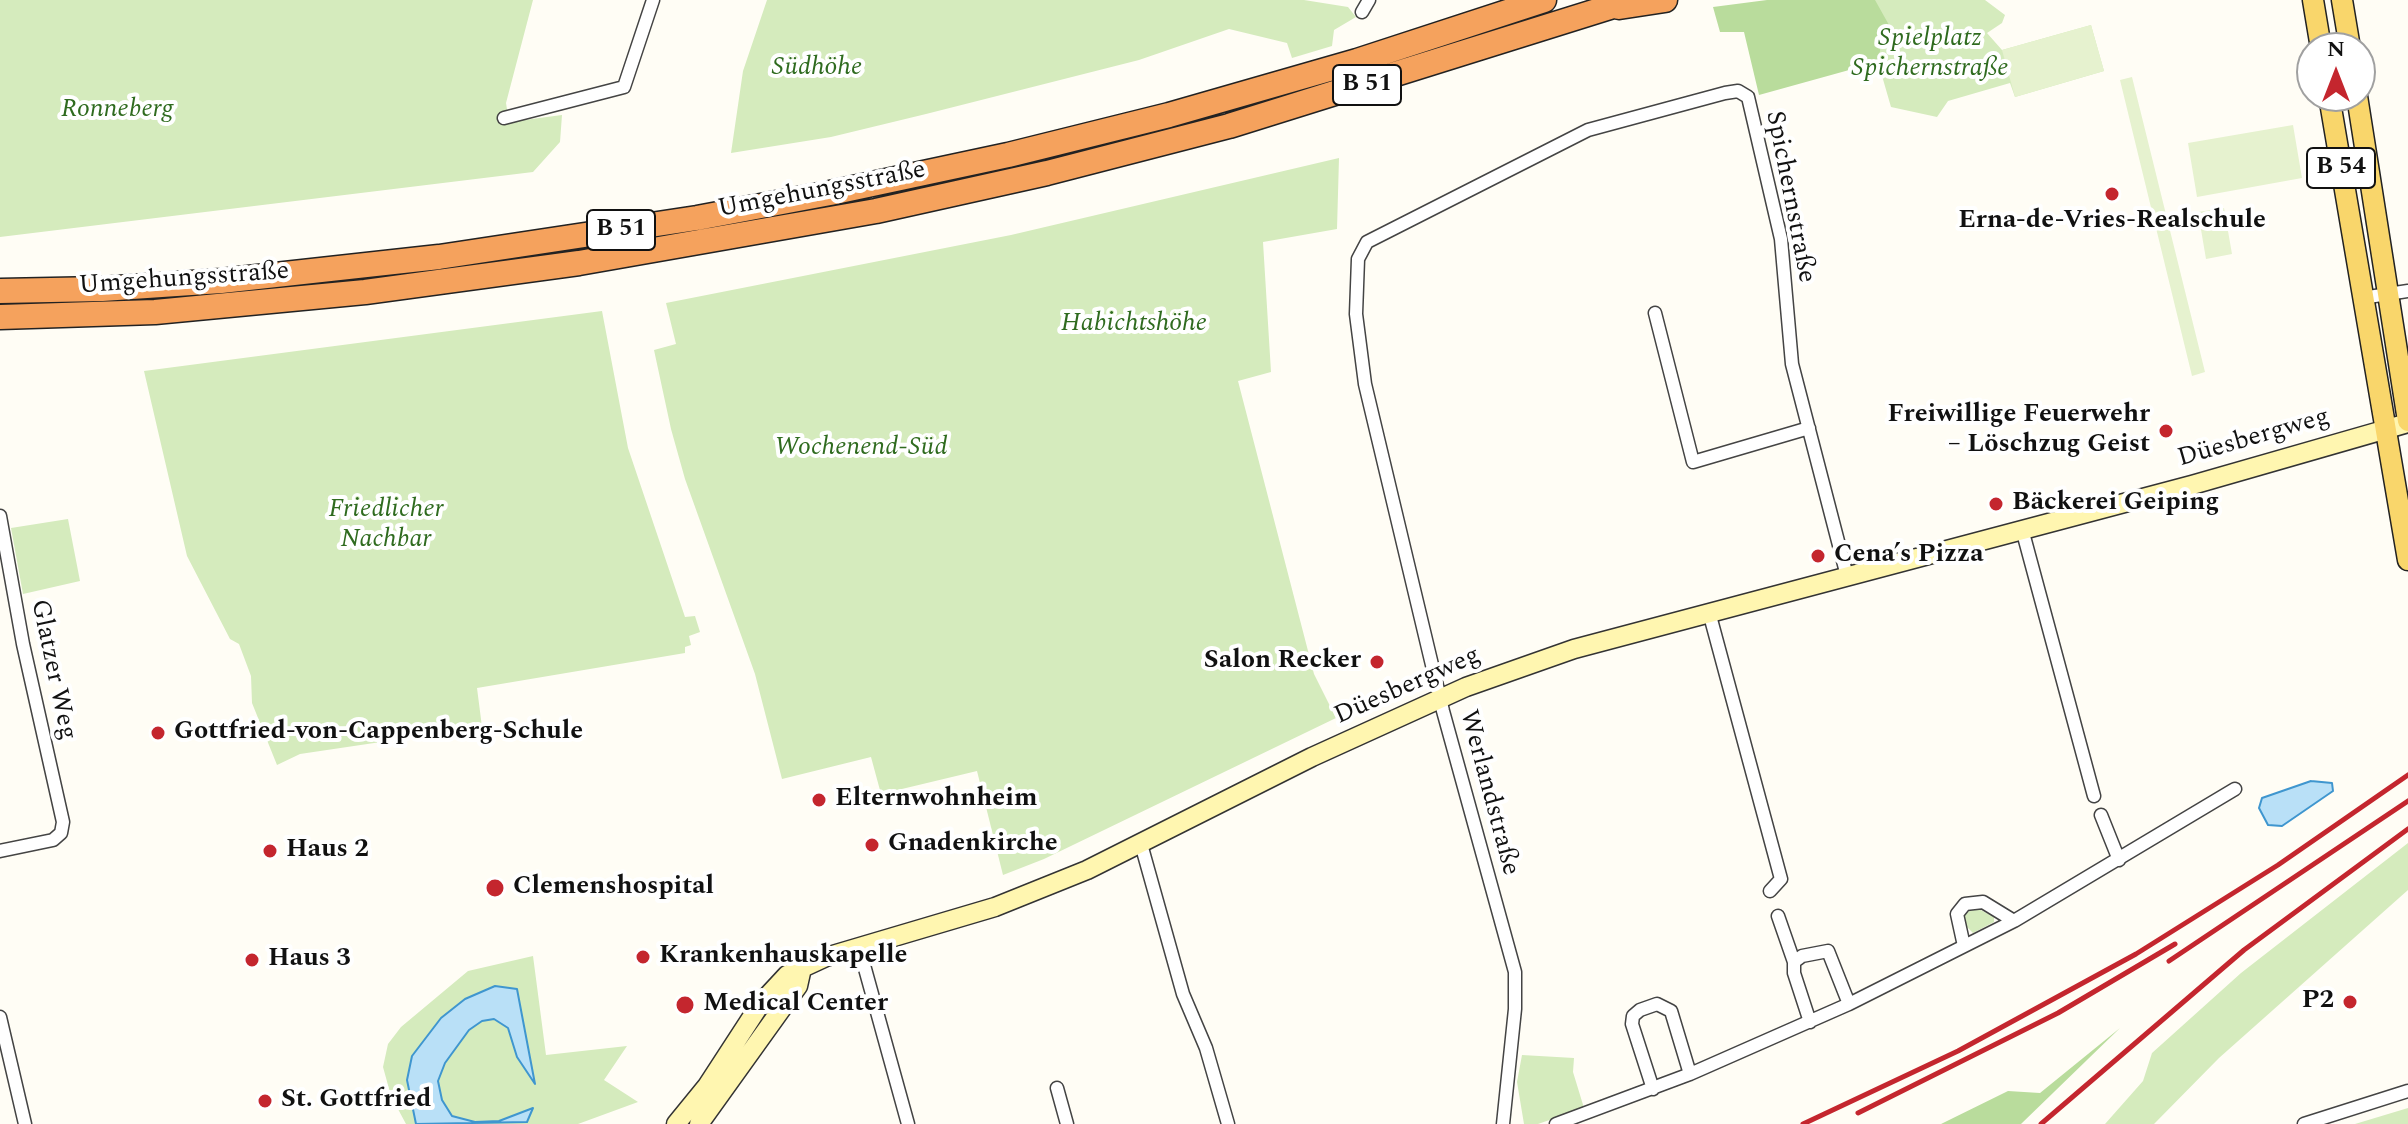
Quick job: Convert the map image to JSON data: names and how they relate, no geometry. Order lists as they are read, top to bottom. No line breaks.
{"streets":{"highway":["B 51","Umgehungsstraße"],"main road":["B 54"],"street":["Spichernstraße","Düesbergweg","Glatzer Weg","Werlandstraße"]},"crossings":[["B 54","Düesbergweg"],["Spichernstraße","Düesbergweg"],["Spichernstraße","Werlandstraße"],["Düesbergweg","Werlandstraße"]],"parks":["Spielplatz Spichernstraße","Südhöhe","Ronneberg","Habichtshöhe","Wochenend-Süd","Friedlicher Nachbar"],"places":["Erna-de-Vries-Realschule","Freiwillige Feuerwehr – Löschzug Geist","Bäckerei Geiping","Cena’s Pizza","Salon Recker","Gottfried-von-Cappenberg-Schule","Elternwohnheim","Gnadenkirche","Haus 2","Clemenshospital","Krankenhauskapelle","Haus 3","P2","Medical Center","St. Gottfried"],"north":"top"}
